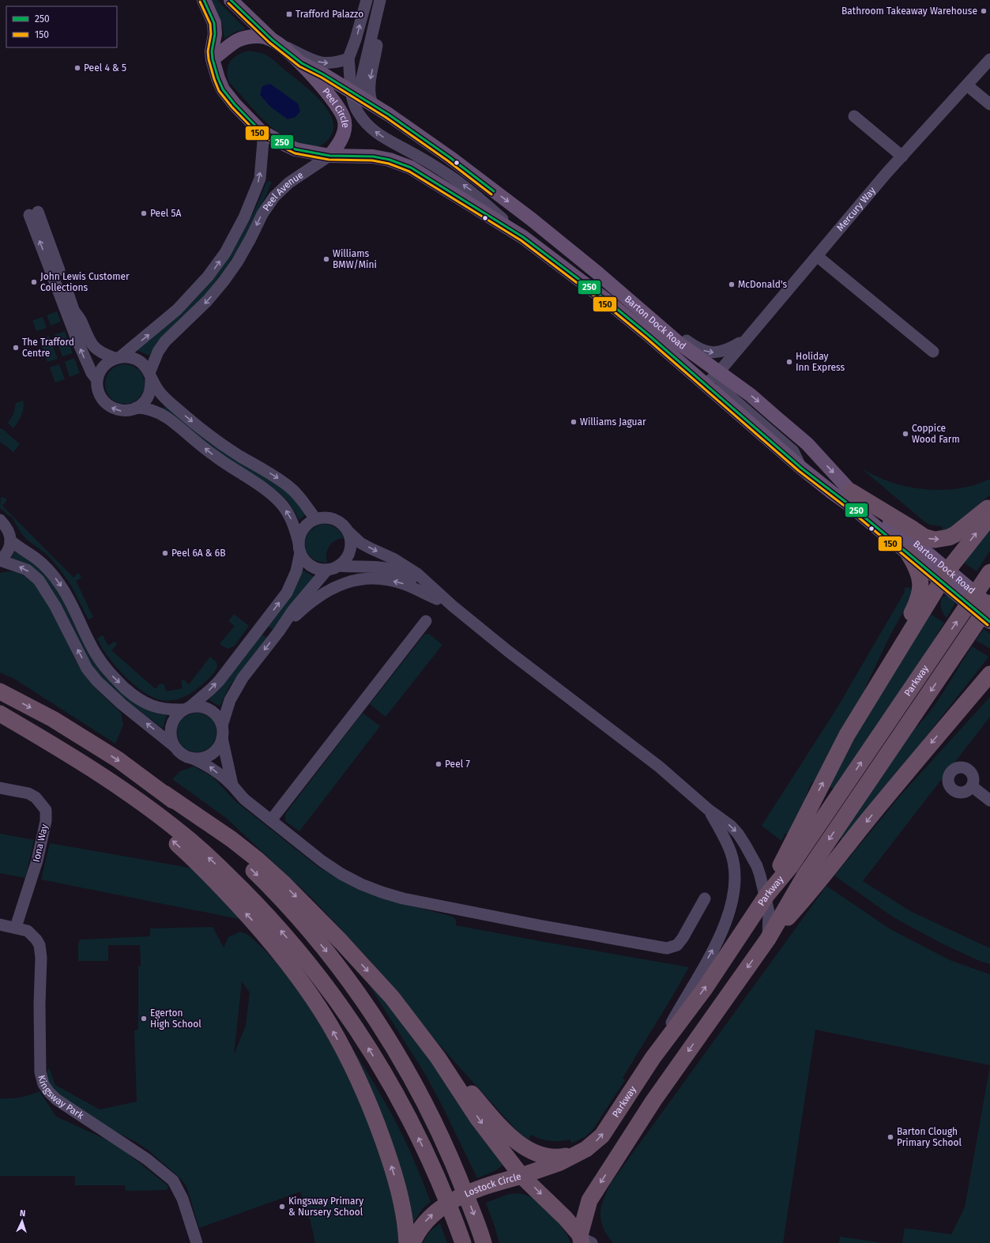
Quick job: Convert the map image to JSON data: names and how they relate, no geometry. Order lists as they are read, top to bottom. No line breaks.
{"streets":{"highway":["Parkway","Lostock Circle"],"main road":["Peel Circle","Barton Dock Road"],"street":["Peel Avenue","Mercury Way","Iona Way","Kingsway Park"]},"crossings":[["Peel Circle","Peel Avenue"],["Peel Circle","Barton Dock Road"],["Peel Avenue","Barton Dock Road"],["Mercury Way","Barton Dock Road"],["Parkway","Lostock Circle"],["Iona Way","Kingsway Park"]],"places":{"other":["Bathroom Takeaway Warehouse","Peel 4 & 5","Peel 5A","Williams BMW/Mini","John Lewis Customer Collections","McDonald's","The Trafford Centre","Holiday Inn Express","Williams Jaguar","Coppice Wood Farm","Peel 6A & 6B","Peel 7","Egerton High School","Barton Clough Primary School","Kingsway Primary & Nursery School"],"transit":["Trafford Palazzo"]},"lines":["transit line 250","transit line 150"],"legend":["250","150"],"north":"top"}
